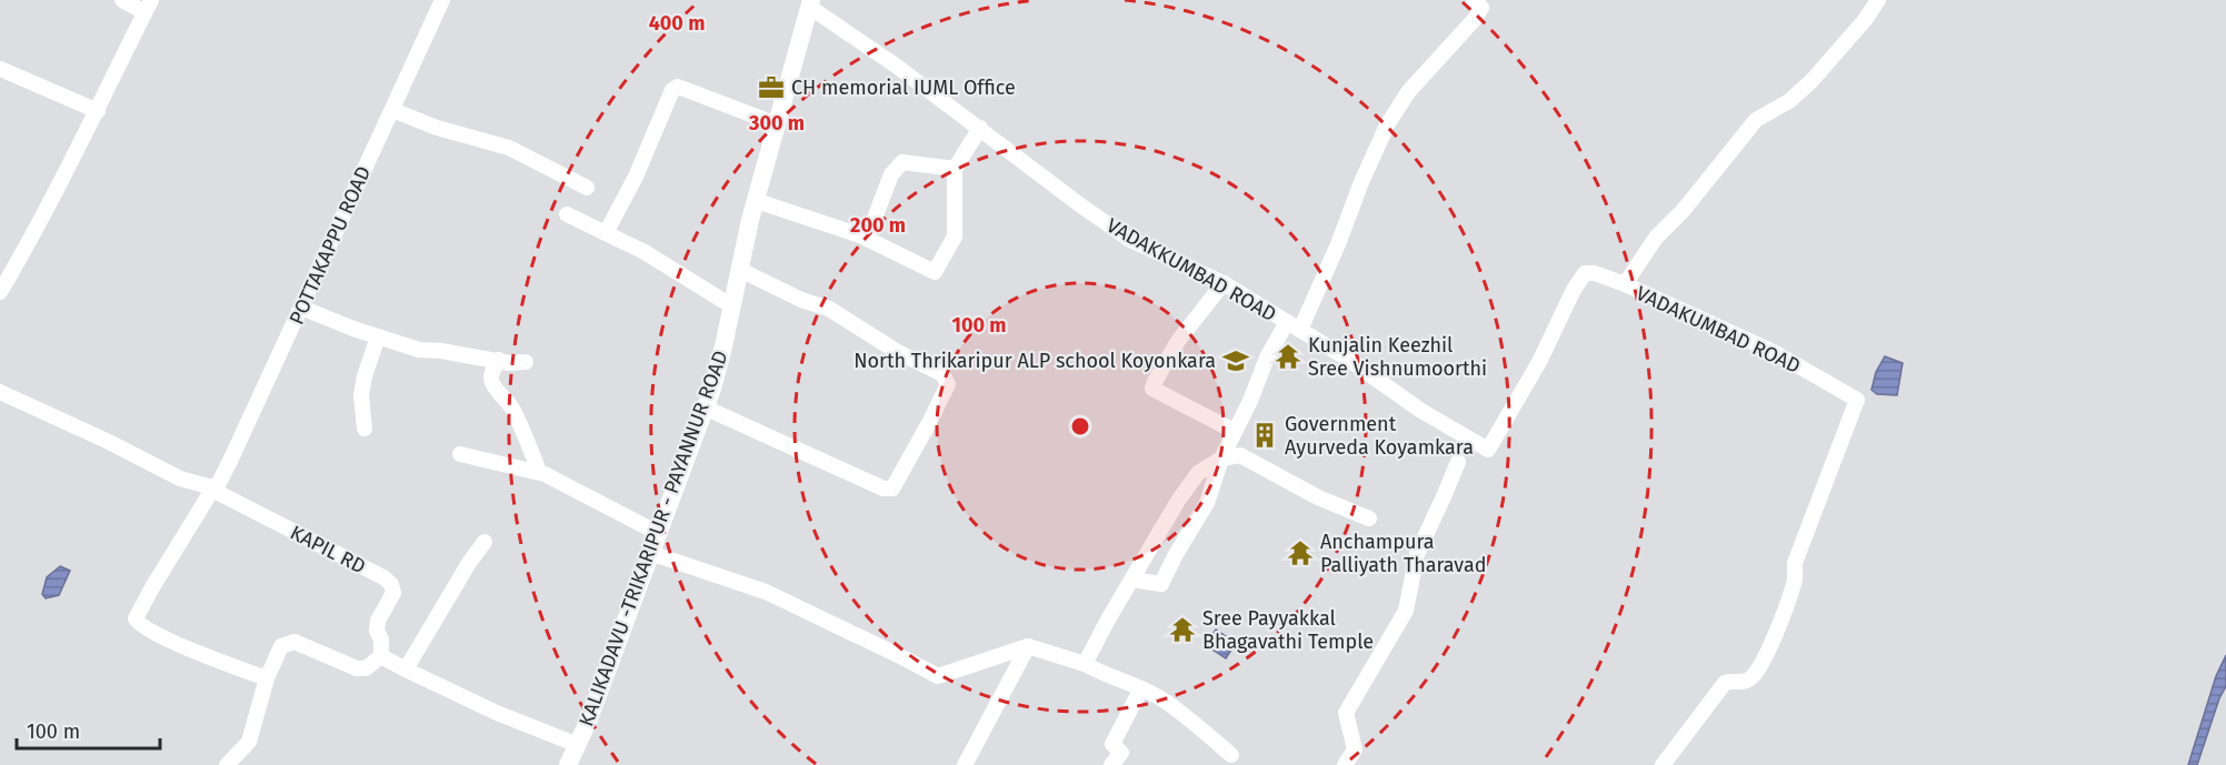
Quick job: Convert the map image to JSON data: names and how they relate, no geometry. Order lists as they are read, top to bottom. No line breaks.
{"streets":{"main road":["KALIKADAVU -TRIKARIPUR - PAYANNUR ROAD"],"street":["POTTAKAPPU ROAD","VADAKKUMBAD ROAD","VADAKUMBAD ROAD","KAPIL RD"]},"crossings":[["POTTAKAPPU ROAD","KAPIL RD"],["VADAKKUMBAD ROAD","VADAKUMBAD ROAD"],["VADAKKUMBAD ROAD","KALIKADAVU -TRIKARIPUR - PAYANNUR ROAD"]],"places":{"office":["CH memorial IUML Office"],"temple":["Kunjalin Keezhil Sree Vishnumoorthi","Anchampura Palliyath Tharavad","Sree Payyakkal Bhagavathi Temple"],"school or university":["North Thrikaripur ALP school Koyonkara"],"building":["Government Ayurveda Koyamkara"]},"scale_bar":"100 m","rings":["400 m","300 m","200 m","100 m"]}
